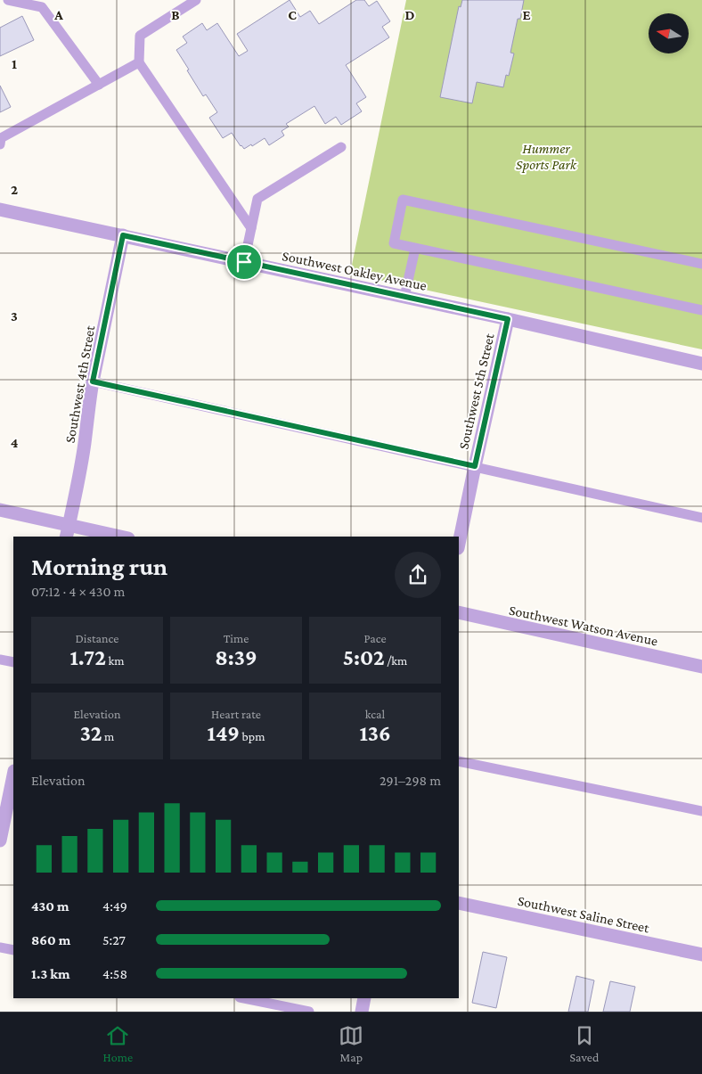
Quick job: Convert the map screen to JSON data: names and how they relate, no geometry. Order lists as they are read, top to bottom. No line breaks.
{"streets":{"street":["Southwest Oakley Avenue","Southwest 4th Street","Southwest 5th Street","Southwest Watson Avenue","Southwest Saline Street"]},"crossings":[["Southwest Oakley Avenue","Southwest 4th Street"],["Southwest Oakley Avenue","Southwest 5th Street"]],"parks":["Hummer Sports Park"],"north":"left","page":{"heading":["Morning run","07:12 · 4 × 430 m"],"stats":[["Distance","1.72 km"],["Time","8:39"],["Pace","5:02 /km"],["Elevation","32 m"],["Heart rate","149 bpm"],["kcal","136"]],"chart":["Elevation","291–298 m"],"list":[{"name":"430 m","note":"4:49"},{"name":"860 m","note":"5:27"},{"name":"1.3 km","note":"4:58"}],"tabs":["Home","Map","Saved"]},"grid":{"columns":["A","B","C","D","E"],"rows":["1","2","3","4"]}}
